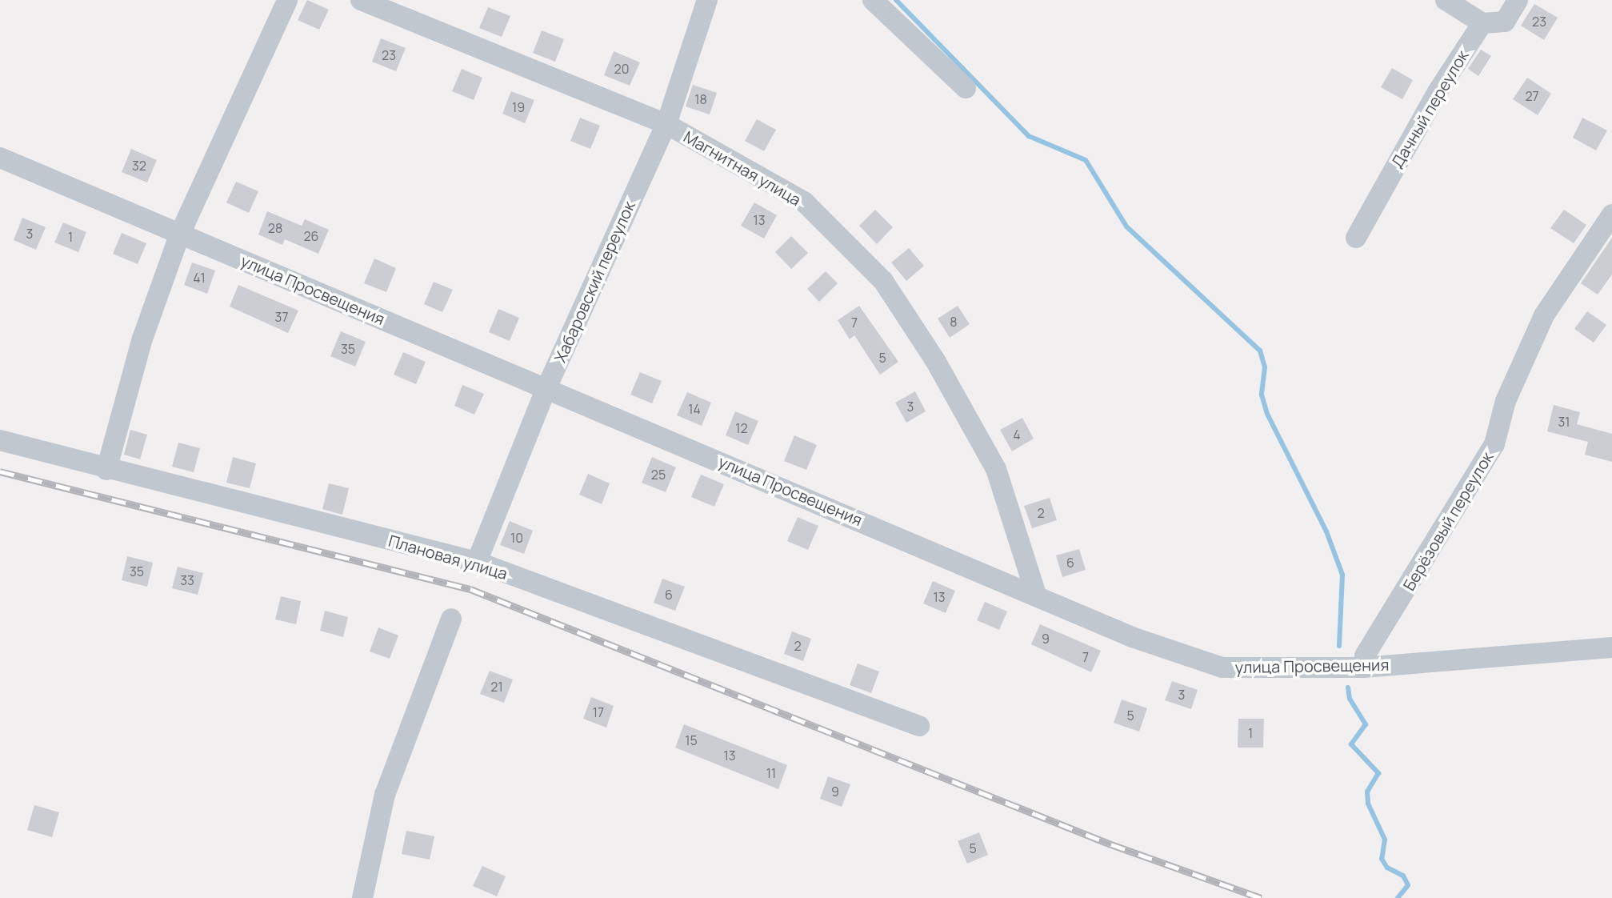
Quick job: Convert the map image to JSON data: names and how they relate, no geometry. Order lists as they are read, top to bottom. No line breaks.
{"streets":{"street":["Дачный переулок","Магнитная улица","Хабаровский переулок","улица Просвещения","Берёзовый переулок","Плановая улица"]},"crossings":[["Магнитная улица","Хабаровский переулок"],["Магнитная улица","улица Просвещения"],["Хабаровский переулок","улица Просвещения"],["Хабаровский переулок","Плановая улица"]],"house_numbers":["23","23","20","27","18","19","32","13","28","3","26","1","41","37","8","7","35","5","3","14","31","12","4","25","2","10","6","35","33","6","13","9","2","7","21","3","17","5","1","15","13","11","9","5"]}
